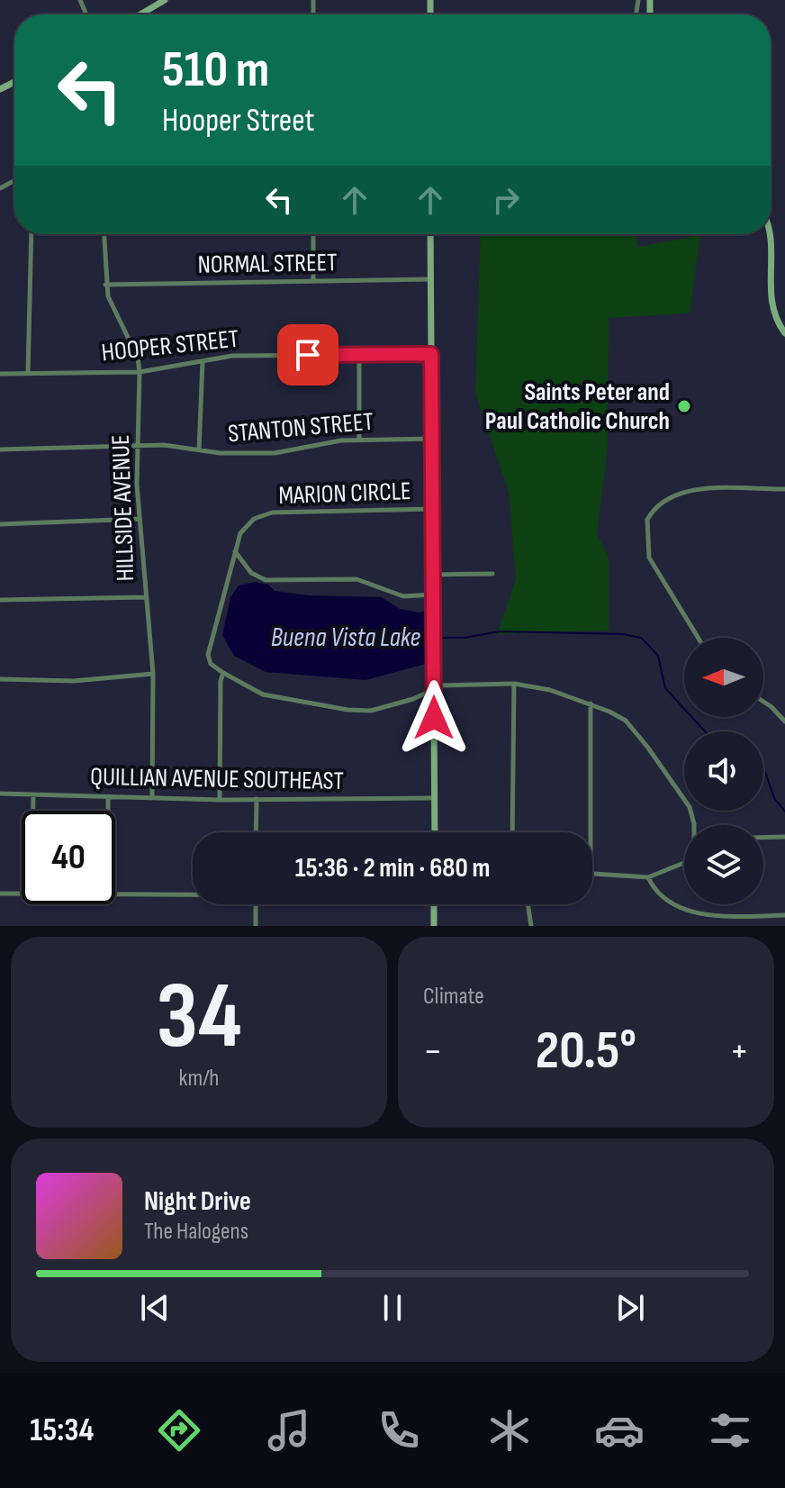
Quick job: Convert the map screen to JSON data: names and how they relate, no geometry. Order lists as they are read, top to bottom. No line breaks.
{"streets":{"street":["NORMAL STREET","HOOPER STREET","STANTON STREET","MARION CIRCLE","HILLSIDE AVENUE","QUILLIAN AVENUE SOUTHEAST"]},"crossings":[["NORMAL STREET","HILLSIDE AVENUE"],["HOOPER STREET","HILLSIDE AVENUE"],["STANTON STREET","HILLSIDE AVENUE"],["MARION CIRCLE","QUILLIAN AVENUE SOUTHEAST"],["HILLSIDE AVENUE","QUILLIAN AVENUE SOUTHEAST"]],"water":["Buena Vista Lake"],"places":["Saints Peter and Paul Catholic Church"],"north":"left","page":{"turn":["510 m","Hooper Street"],"limit":"40","trip":"15:36 · 2 min · 680 m","tile":[["34","km/h"],"Climate"],"heat":["−","20.5°","+"],"song":["Night Drive","The Halogens"],"tabs":"15:34"}}
